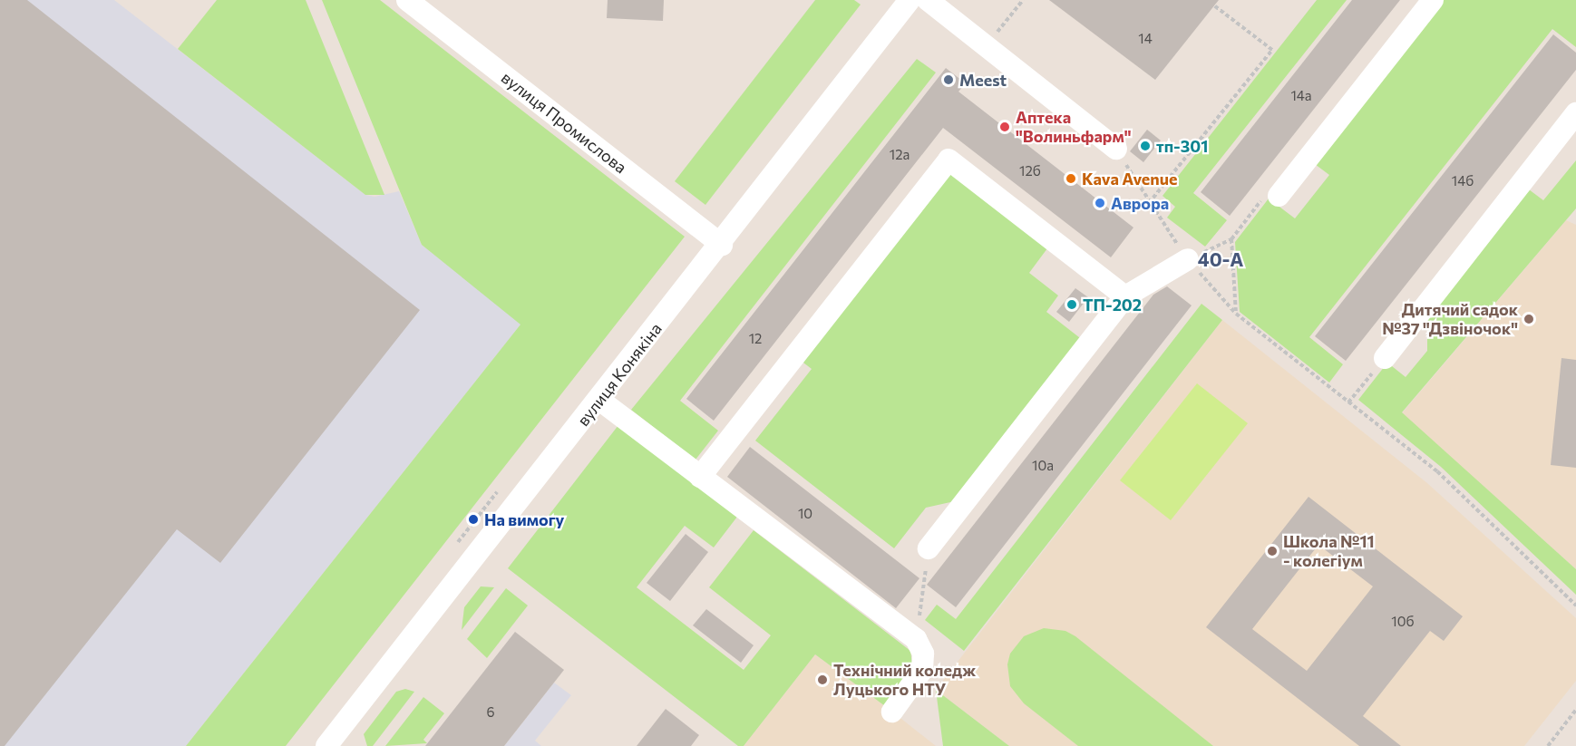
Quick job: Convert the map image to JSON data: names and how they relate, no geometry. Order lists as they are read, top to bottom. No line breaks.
{"streets":{"street":["вулиця Промислова","вулиця Конякіна"]},"crossings":[["вулиця Промислова","вулиця Конякіна"]],"districts":["40-А"],"places":["Meest","Аптека \"Волиньфарм\"","тп-301","Kava Avenue","Аврора","ТП-202","Дитячий садок №37 \"Дзвіночок\"","На вимогу","Школа №11 - колегіум","Технічний коледж Луцького НТУ"],"house_numbers":["14","14а","12а","12б","14б","12","10а","10","10б","6"]}
